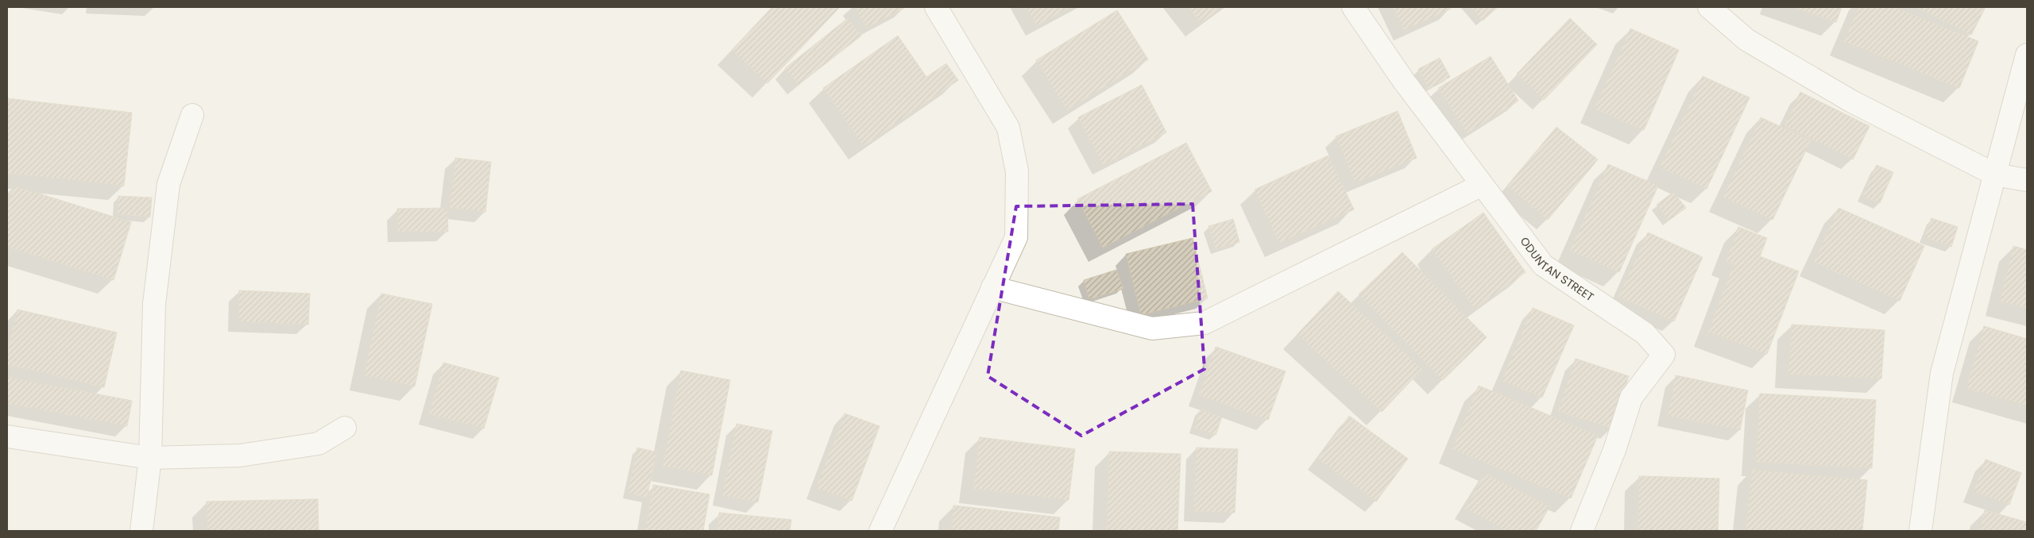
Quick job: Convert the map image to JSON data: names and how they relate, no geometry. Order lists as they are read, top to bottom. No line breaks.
{"streets":{"street":["ODUNTAN STREET"]}}
